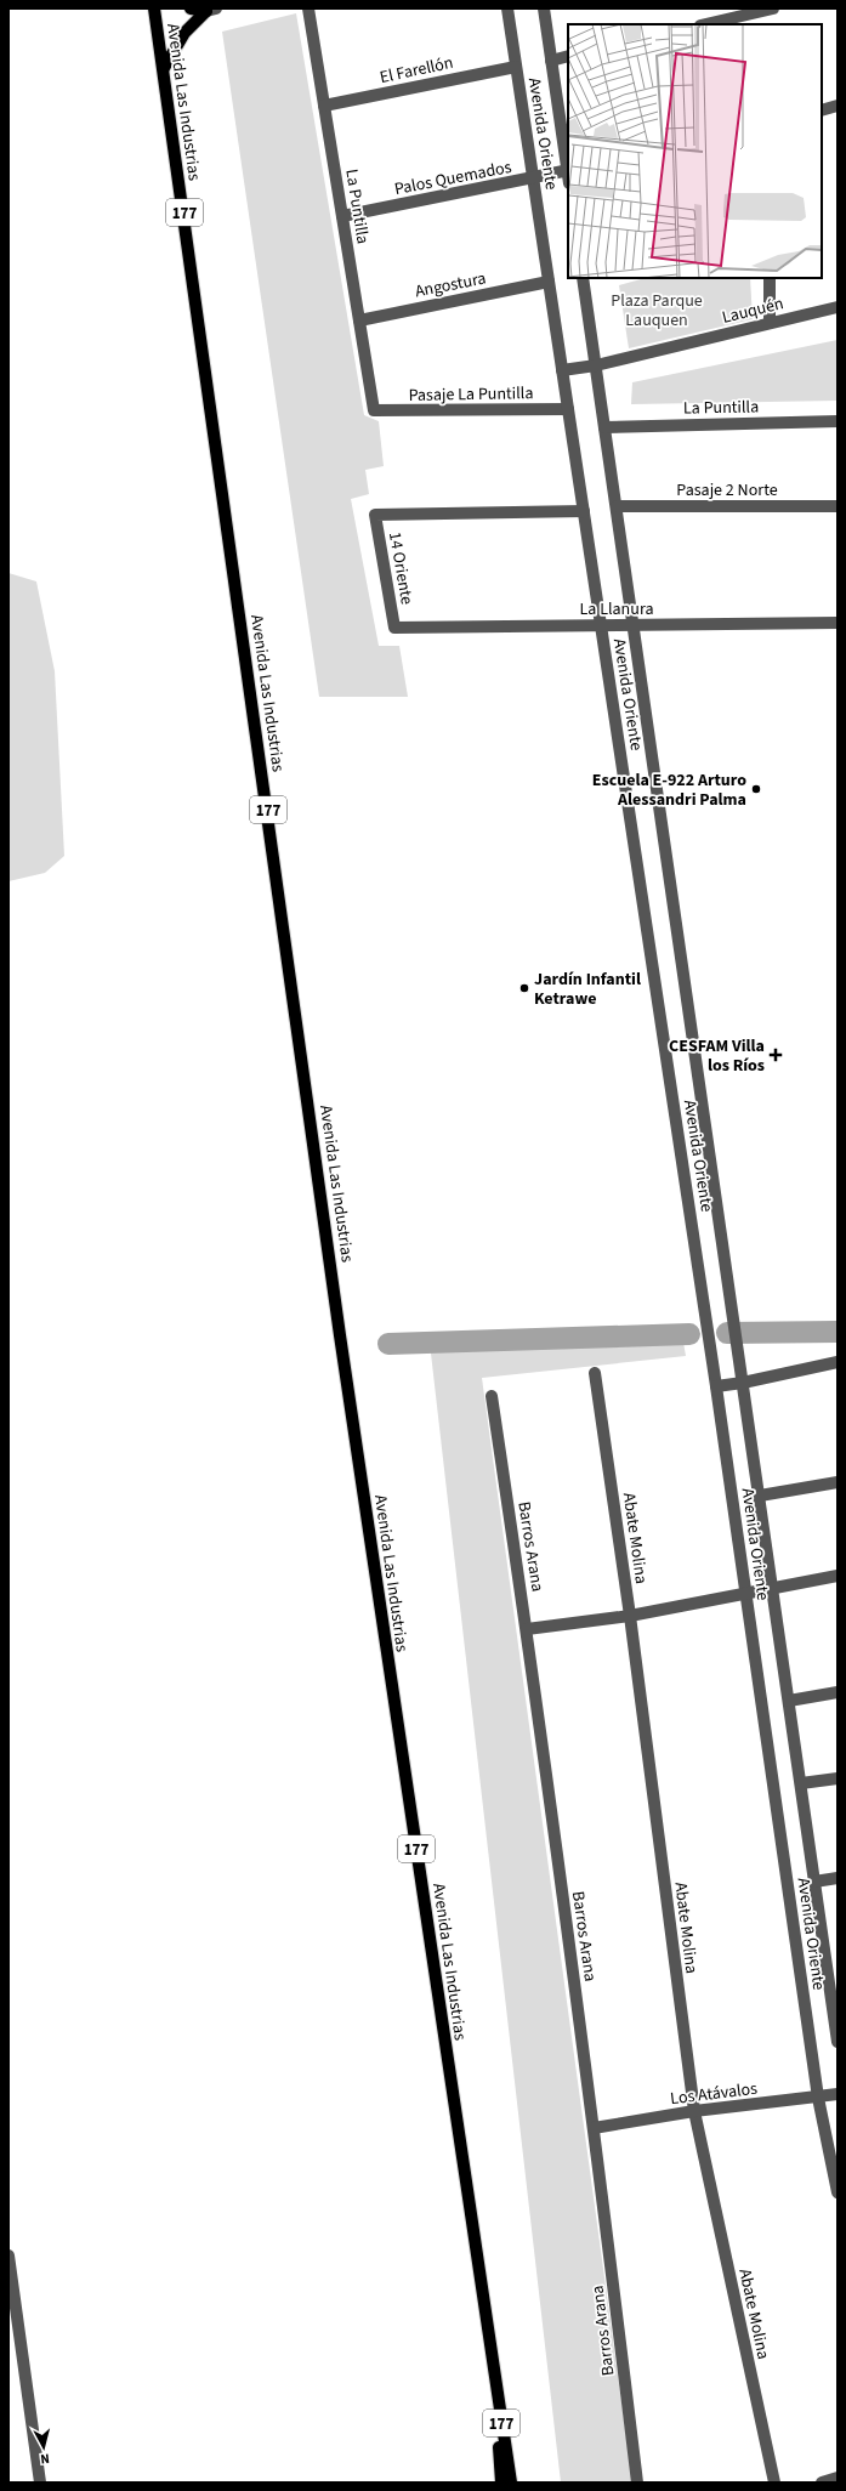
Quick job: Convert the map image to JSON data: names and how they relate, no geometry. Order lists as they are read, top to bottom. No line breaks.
{"streets":{"main road":["Avenida Las Industrias","177"],"street":["El Farellón","Avenida Oriente","Palos Quemados","La Puntilla","Angostura","Lauquén","Pasaje La Puntilla","Pasaje 2 Norte","14 Oriente","La Llanura","Abate Molina","Barros Arana","Los Atávalos"]},"crossings":[["El Farellón","Avenida Oriente"],["El Farellón","La Puntilla"],["Avenida Oriente","Palos Quemados"],["Avenida Oriente","La Puntilla"],["Avenida Oriente","Angostura"],["Avenida Oriente","Lauquén"],["Avenida Oriente","Pasaje La Puntilla"],["Avenida Oriente","Pasaje 2 Norte"],["Avenida Oriente","14 Oriente"],["Avenida Oriente","La Llanura"],["Avenida Oriente","Los Atávalos"],["Palos Quemados","La Puntilla"],["La Puntilla","Angostura"],["La Puntilla","Pasaje La Puntilla"],["14 Oriente","La Llanura"],["Abate Molina","Los Atávalos"],["Barros Arana","Los Atávalos"]],"parks":["Plaza Parque Lauquen"],"places":{"other":["Escuela E-922 Arturo Alessandri Palma","Jardín Infantil Ketrawe"],"health":["CESFAM Villa los Ríos"]},"north":"bottom"}
